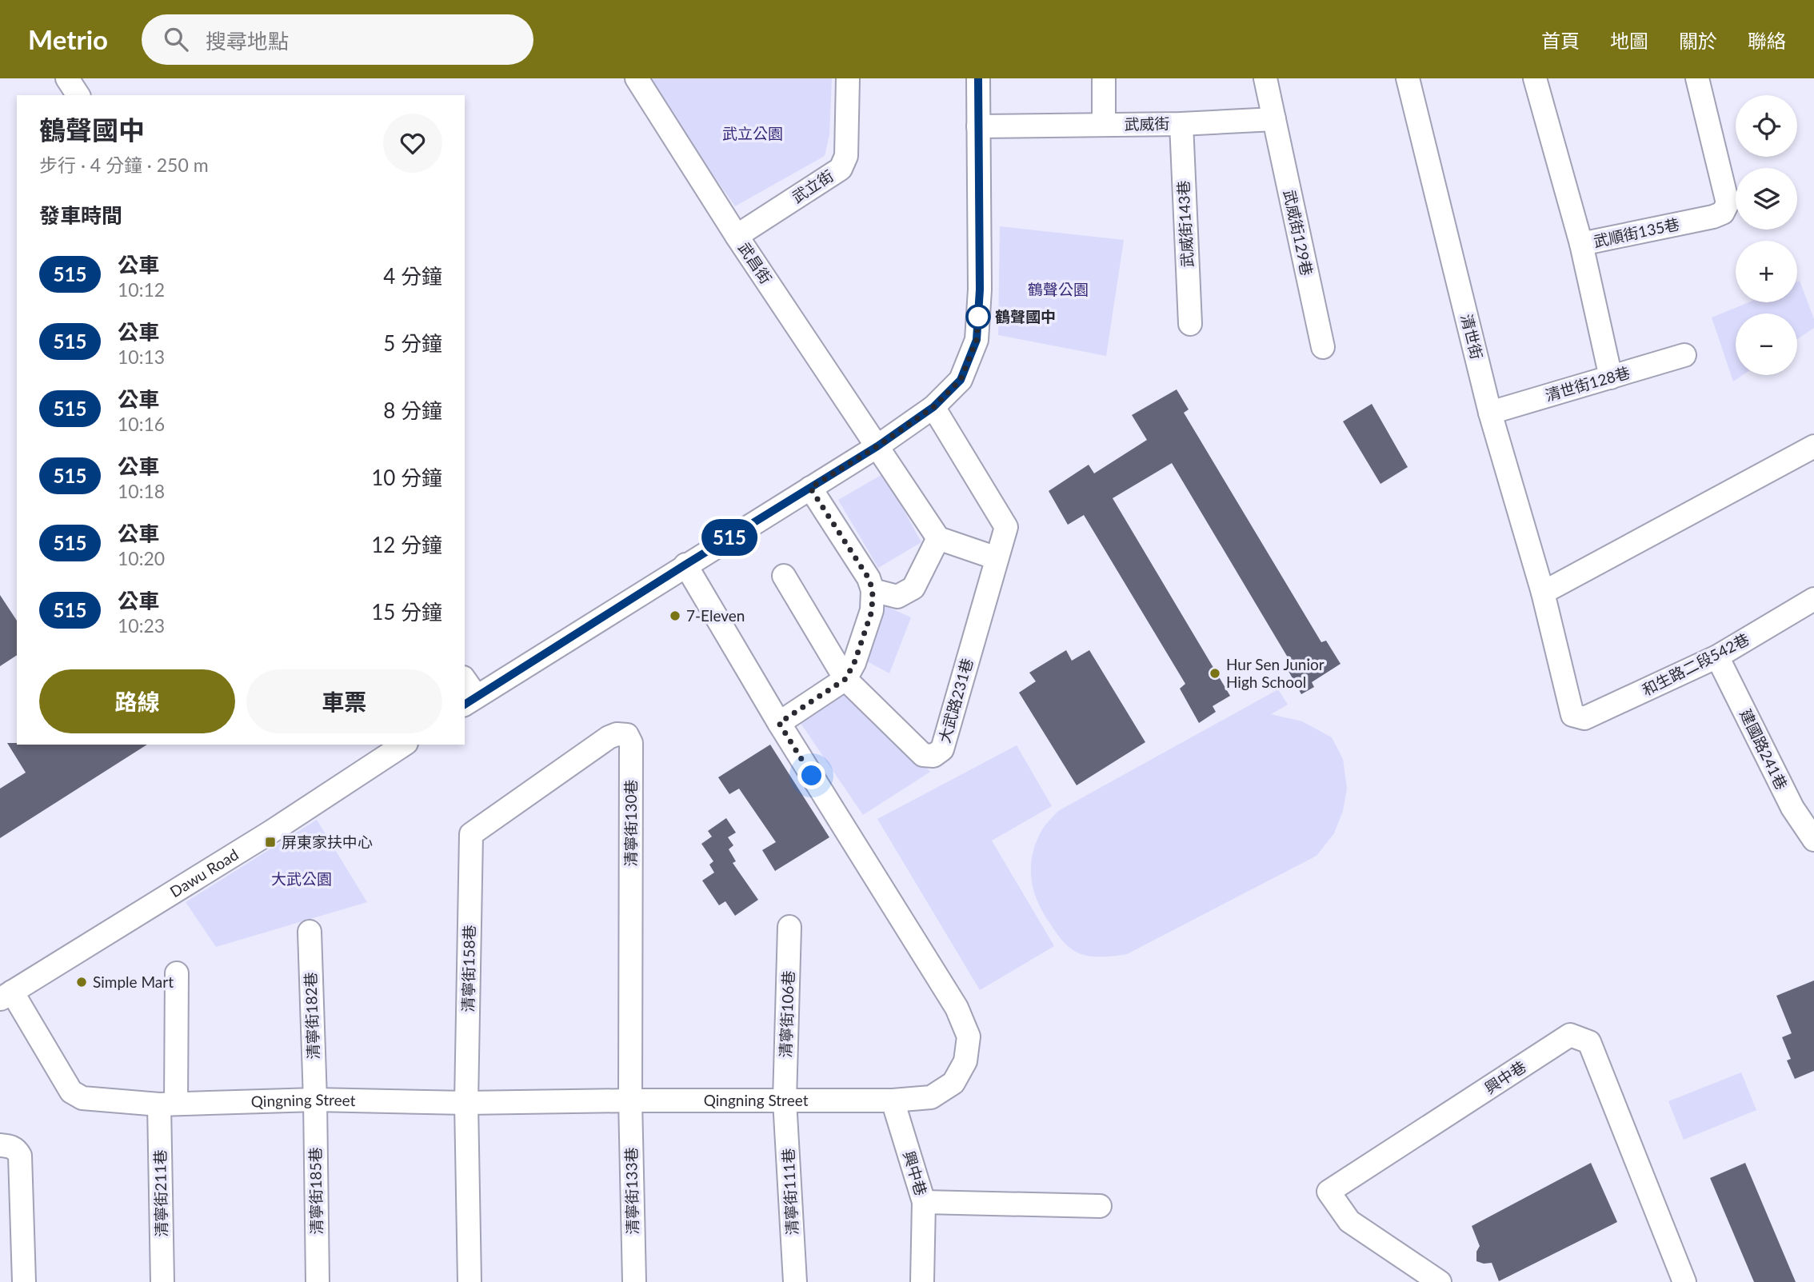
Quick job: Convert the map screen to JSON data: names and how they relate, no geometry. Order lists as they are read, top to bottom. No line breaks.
{"streets":{"street":["武威街","武立街","武威街143巷","武威街129巷","武順街135巷","武昌街","清世街","清世街128巷","和生路二段542巷","大武路231巷","建國路241巷","清寧街130巷","Dawu Road","清寧街158巷","清寧街106巷","清寧街182巷","興中巷","Qingning Street","清寧街185巷","清寧街133巷","清寧街111巷","清寧街211巷"]},"crossings":[["武威街","武威街143巷"],["武威街","武威街129巷"],["武立街","武昌街"],["清世街","清世街128巷"],["清世街","和生路二段542巷"],["和生路二段542巷","建國路241巷"],["清寧街130巷","清寧街158巷"],["清寧街130巷","Qingning Street"],["清寧街130巷","清寧街133巷"],["Dawu Road","Qingning Street"],["清寧街158巷","Qingning Street"],["清寧街106巷","Qingning Street"],["清寧街106巷","清寧街111巷"],["清寧街182巷","Qingning Street"],["清寧街182巷","清寧街185巷"],["興中巷","Qingning Street"],["Qingning Street","清寧街185巷"],["Qingning Street","清寧街133巷"],["Qingning Street","清寧街111巷"],["Qingning Street","清寧街211巷"]],"parks":["武立公園","鶴聲公園","大武公園"],"places":{"other":["鶴聲國中","7-Eleven","Hur Sen Junior High School","Simple Mart"],"transit":["屏東家扶中心"]},"lines":["bus line 515"],"page":{"header":"Metrio","search":"搜尋地點","nav":["首頁","地圖","關於","聯絡"],"on_map":"515","map_buttons":["+","−"],"heading":[["鶴聲國中","步行 · 4 分鐘 · 250 m"],"發車時間"],"list":[{"mark":"515","name":"公車","note":"10:12","value":"4 分鐘"},{"mark":"515","name":"公車","note":"10:13","value":"5 分鐘"},{"mark":"515","name":"公車","note":"10:16","value":"8 分鐘"},{"mark":"515","name":"公車","note":"10:18","value":"10 分鐘"},{"mark":"515","name":"公車","note":"10:20","value":"12 分鐘"},{"mark":"515","name":"公車","note":"10:23","value":"15 分鐘"}],"buttons":["路線","車票"]}}
